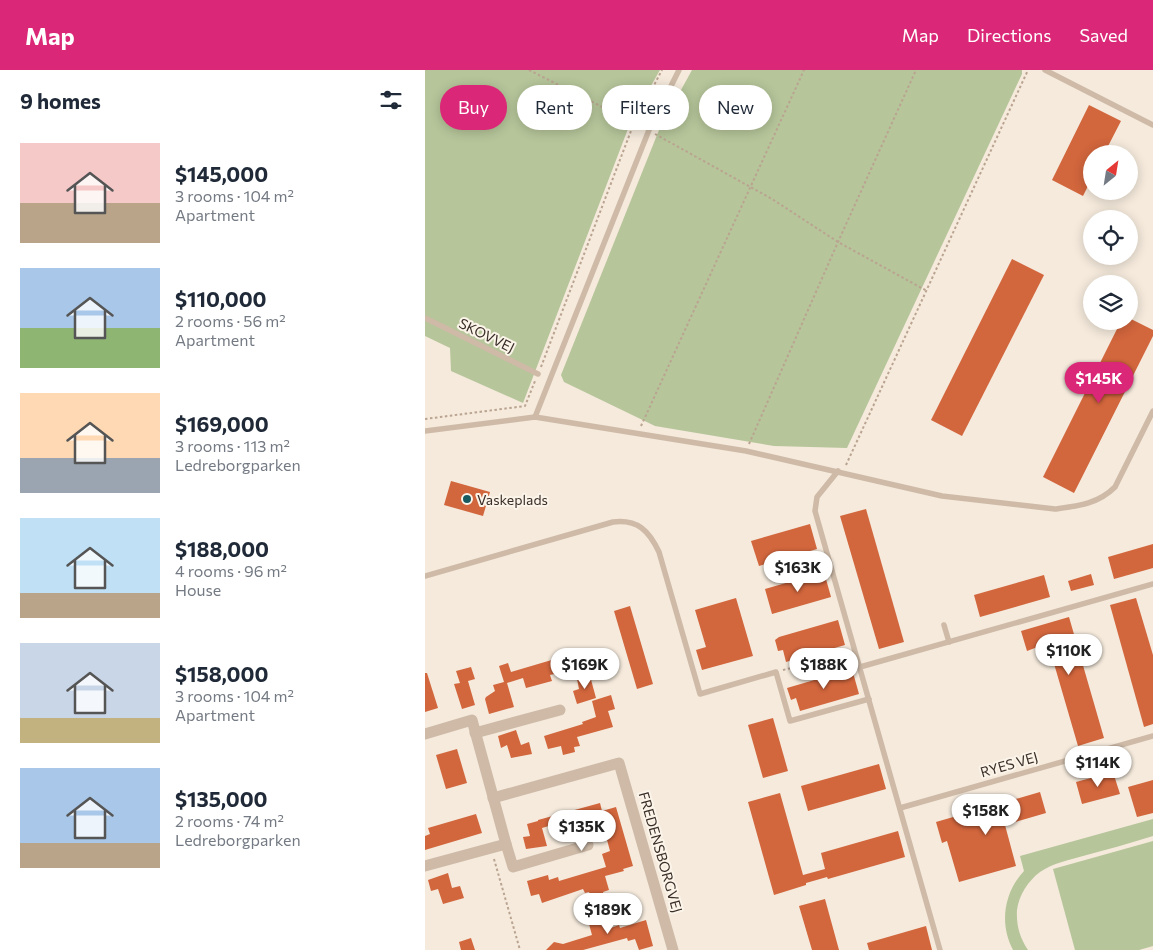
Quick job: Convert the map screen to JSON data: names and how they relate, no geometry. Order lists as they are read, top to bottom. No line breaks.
{"streets":{"street":["FREDENSBORGVEJ"],"lane":["SKOVVEJ","RYES VEJ"]},"places":["Vaskeplads"],"north":"top right","page":{"header":"Map","nav":["Map","Directions","Saved"],"heading":"9 homes","chip":["Buy","Rent","Filters","New"],"list":[{"name":"$145,000","note":"3 rooms · 104 m² · Apartment"},{"name":"$110,000","note":"2 rooms · 56 m² · Apartment"},{"name":"$169,000","note":"3 rooms · 113 m² · Ledreborgparken"},{"name":"$188,000","note":"4 rooms · 96 m² · House"},{"name":"$158,000","note":"3 rooms · 104 m² · Apartment"},{"name":"$135,000","note":"2 rooms · 74 m² · Ledreborgparken"}],"price":["$145K","$163K","$110K","$169K","$188K","$114K","$158K","$135K","$189K"]}}
